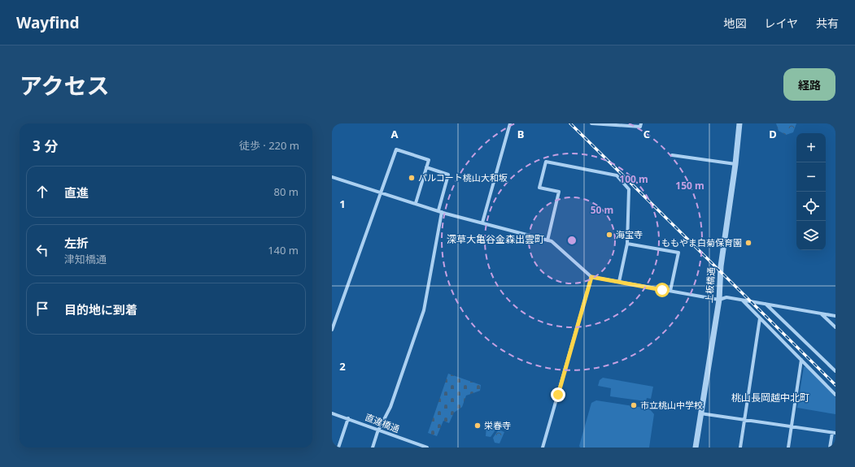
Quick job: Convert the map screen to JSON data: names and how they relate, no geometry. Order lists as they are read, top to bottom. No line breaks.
{"streets":{"street":["上板橋通","直違橋通"]},"districts":["深草大亀谷金森出雲町","桃山長岡越中北町"],"places":["パルコート桃山大和坂","海宝寺","ももやま白菊保育園","市立桃山中学校","栄春寺"],"page":{"header":"Wayfind","nav":["地図","レイヤ","共有"],"title":"アクセス","buttons":"経路","heading":["3 分","徒歩 · 220 m"],"map_buttons":["+","−"],"list":[["直進","80 m"],["左折","津知橋通","140 m"],"目的地に到着"]},"grid":{"columns":["A","B","C","D"],"rows":["1","2"]},"rings":["100 m","150 m","50 m"]}
